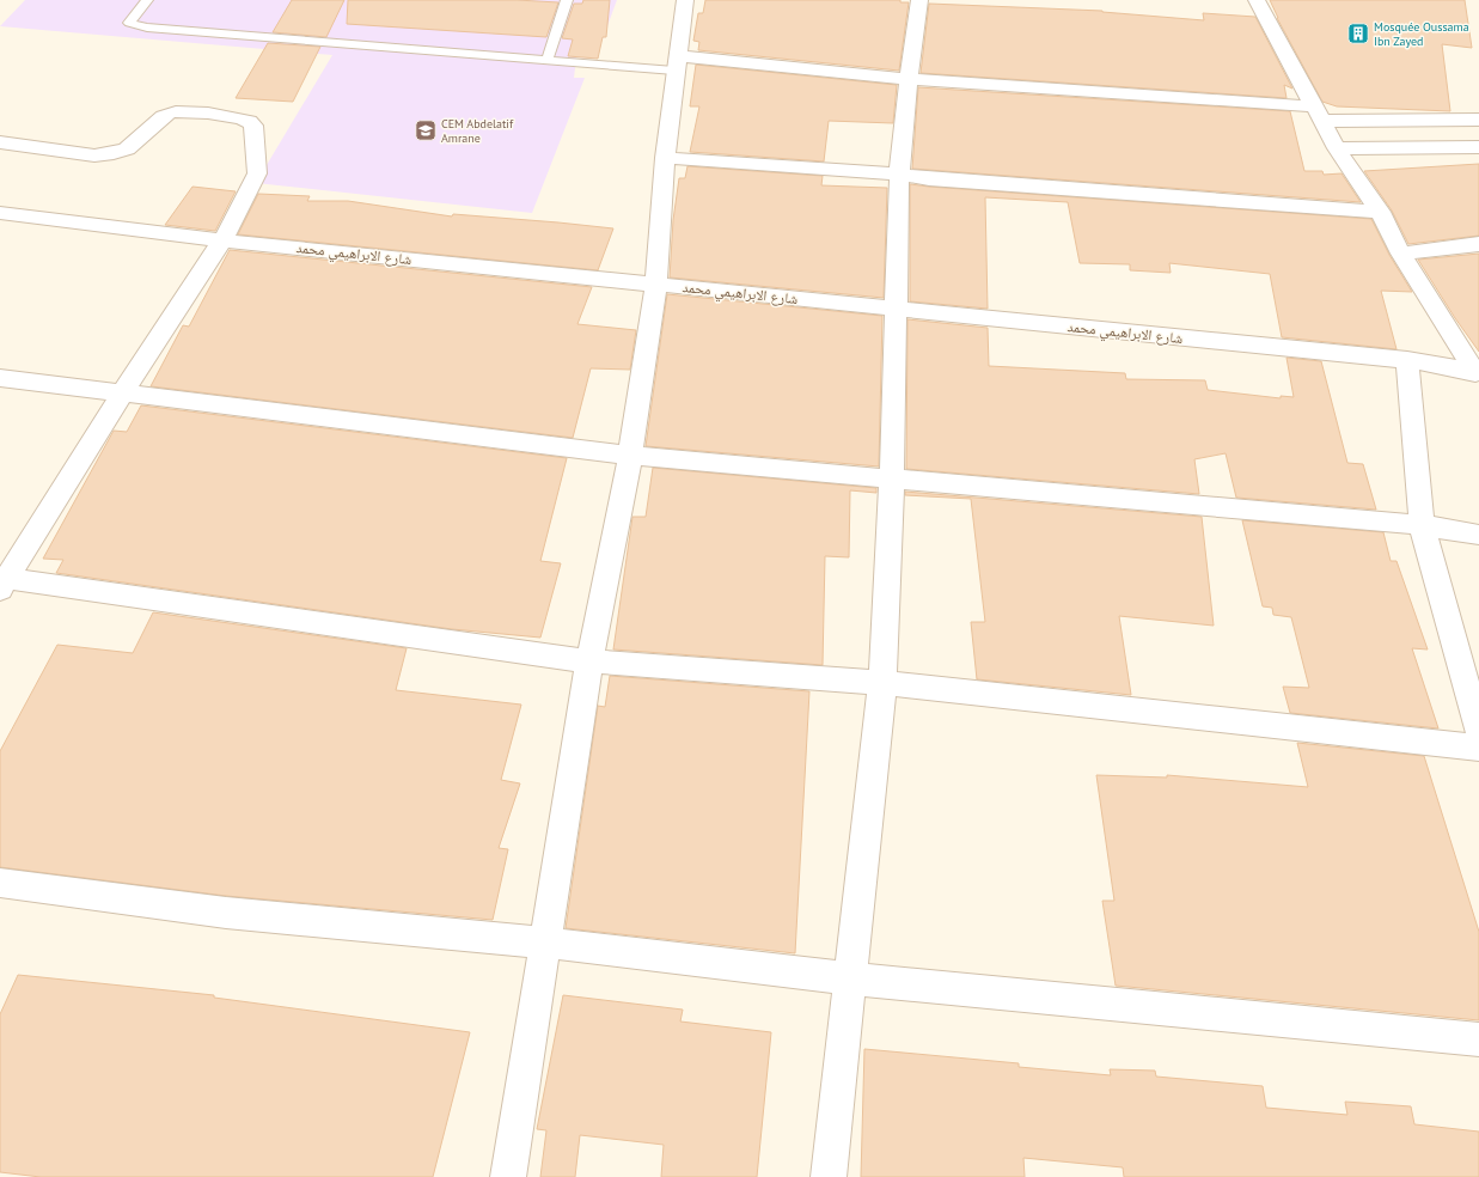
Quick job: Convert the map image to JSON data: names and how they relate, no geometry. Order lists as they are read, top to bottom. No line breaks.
{"streets":{"street":["شارع الابراهيمي محمد"]},"places":{"building":["Mosquée Oussama Ibn Zayed"],"school or university":["CEM Abdelatif Amrane"]}}
